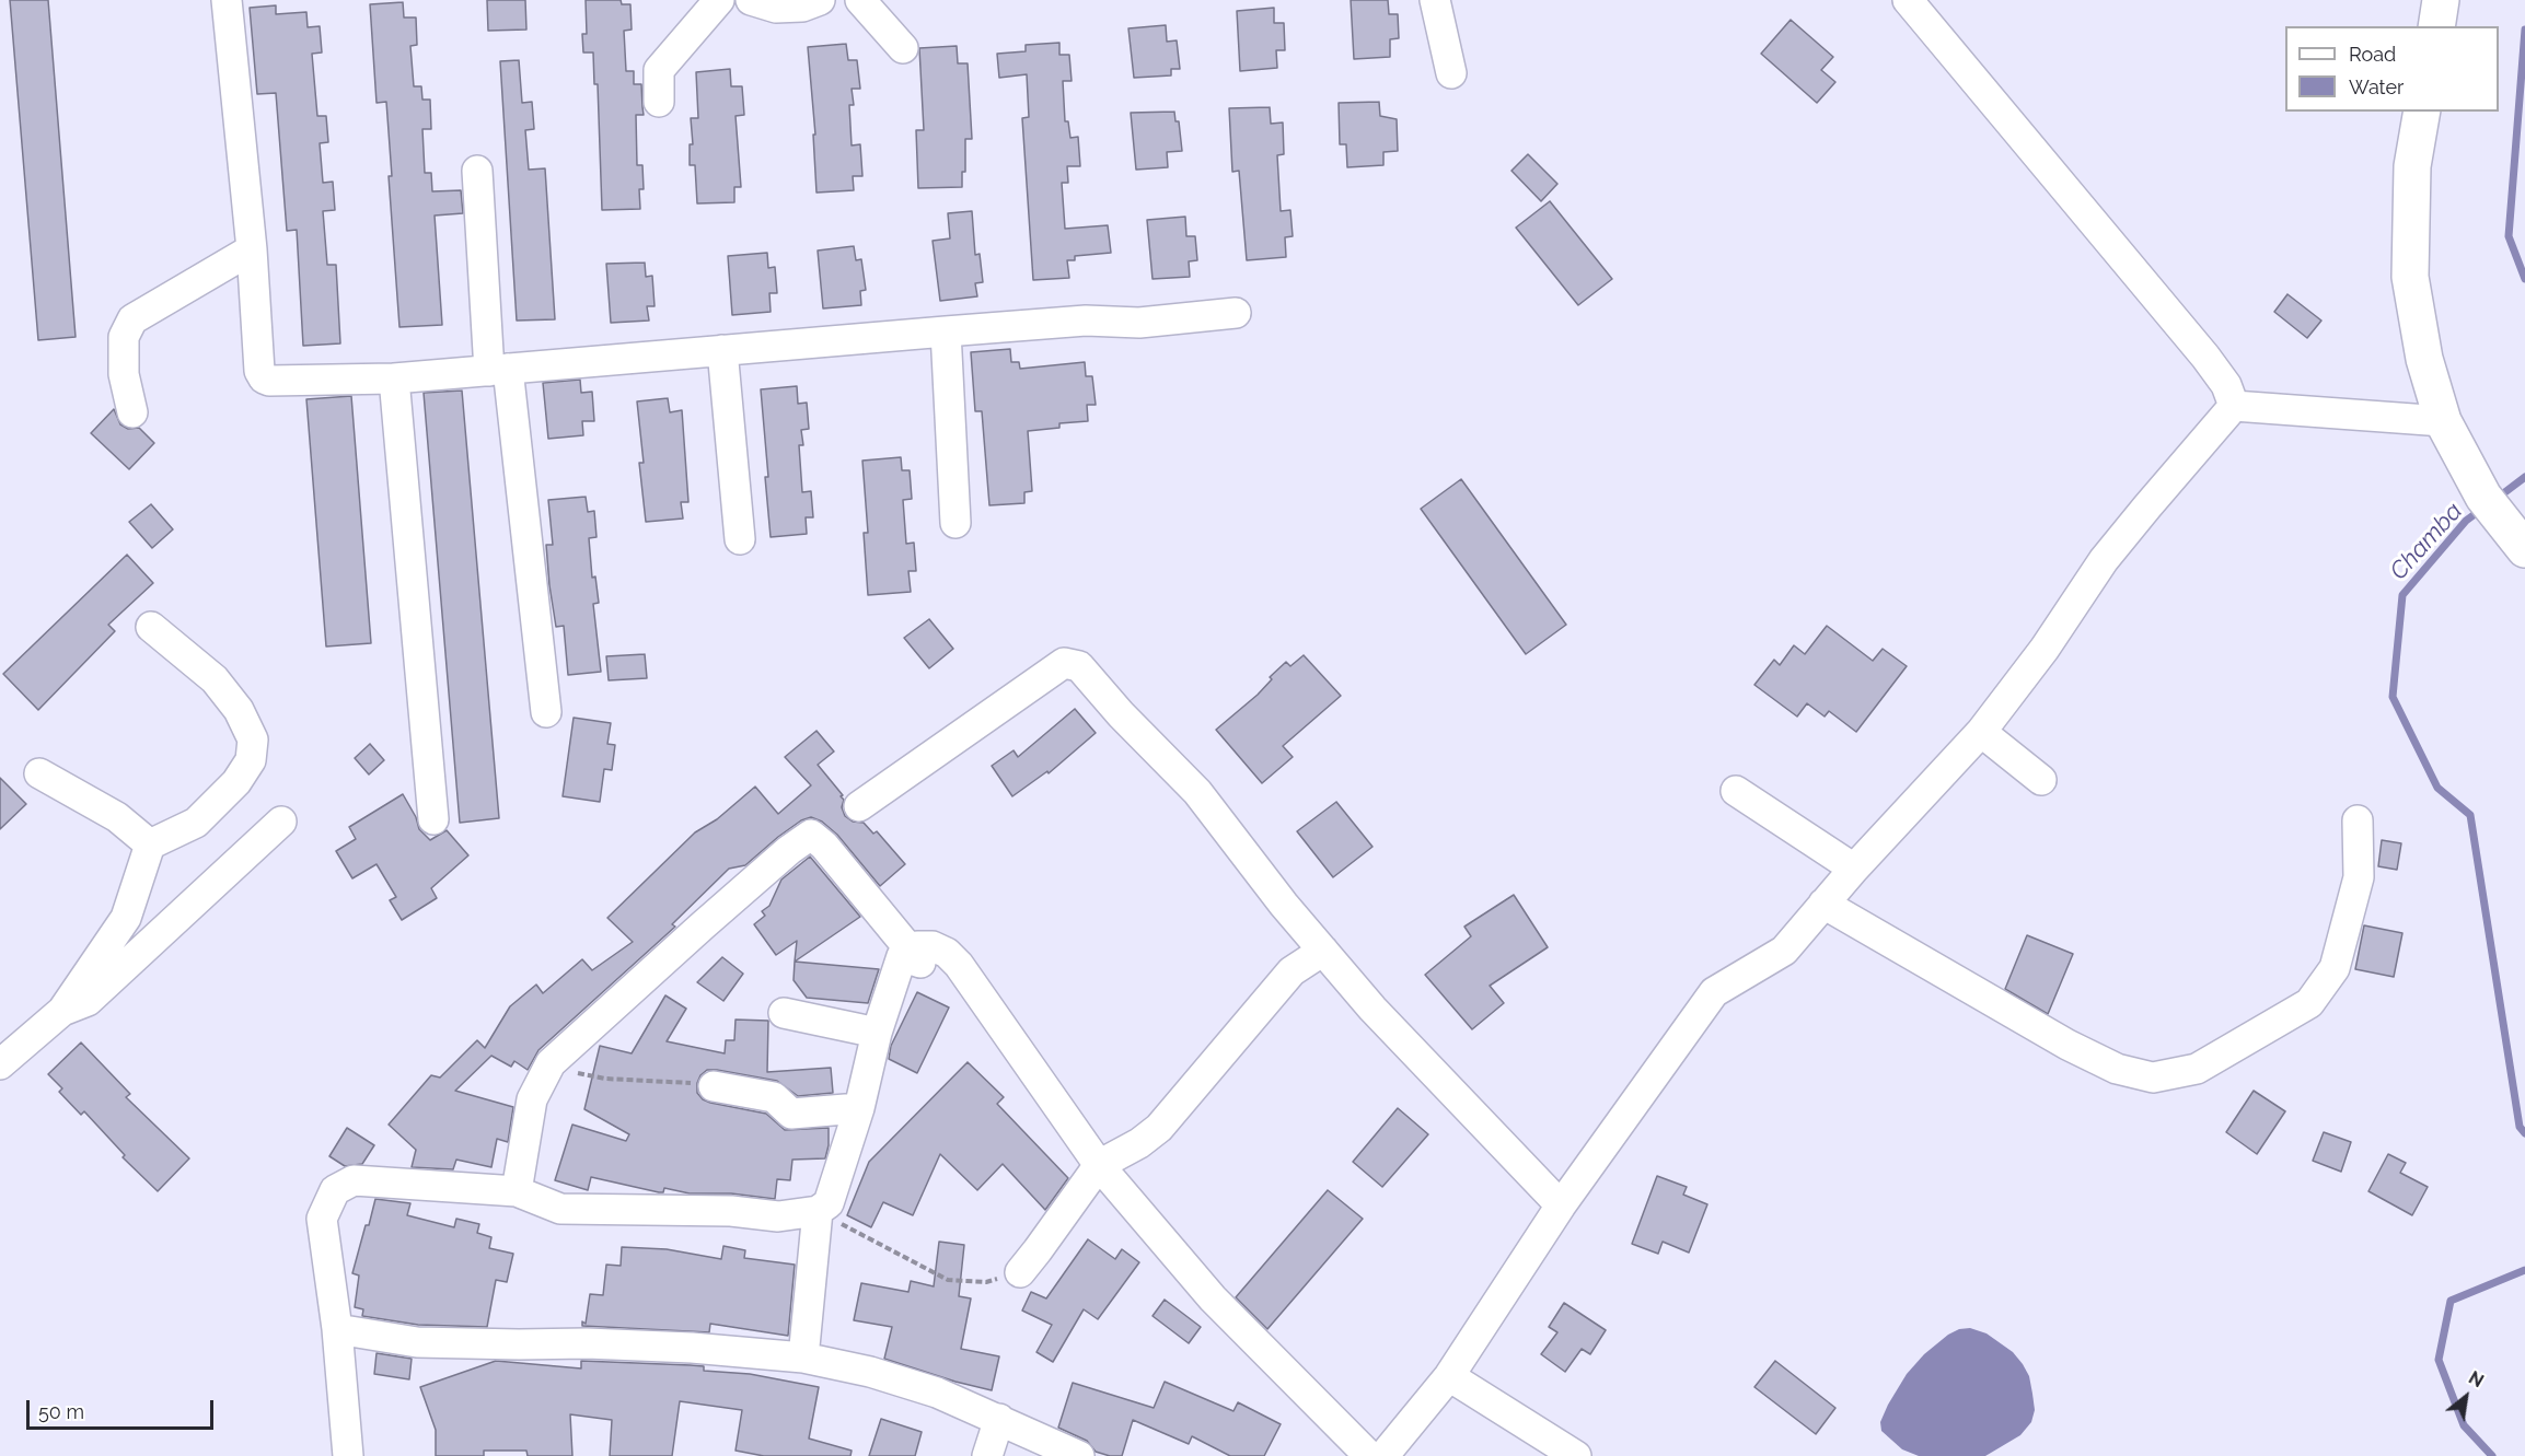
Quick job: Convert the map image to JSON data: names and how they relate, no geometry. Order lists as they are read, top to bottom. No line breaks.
{"water":["Chamba"],"legend":["Road","Water"],"scale_bar":"50 m","north":"top right"}
